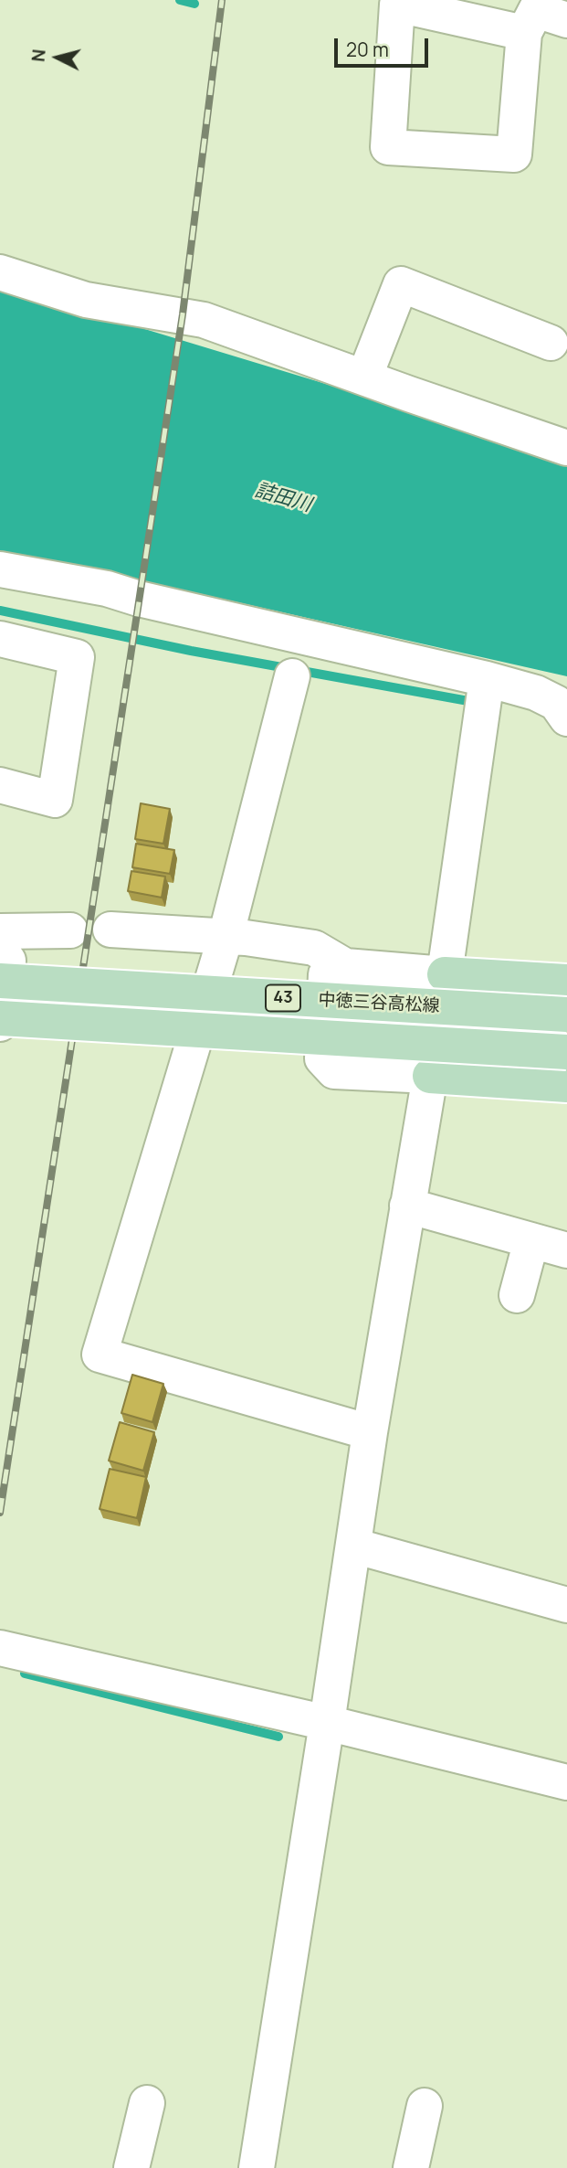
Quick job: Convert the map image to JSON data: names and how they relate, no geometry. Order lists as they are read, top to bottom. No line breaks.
{"streets":{"main road":["43","中徳三谷高松線"]},"water":["詰田川"],"scale_bar":"20 m","north":"left"}
